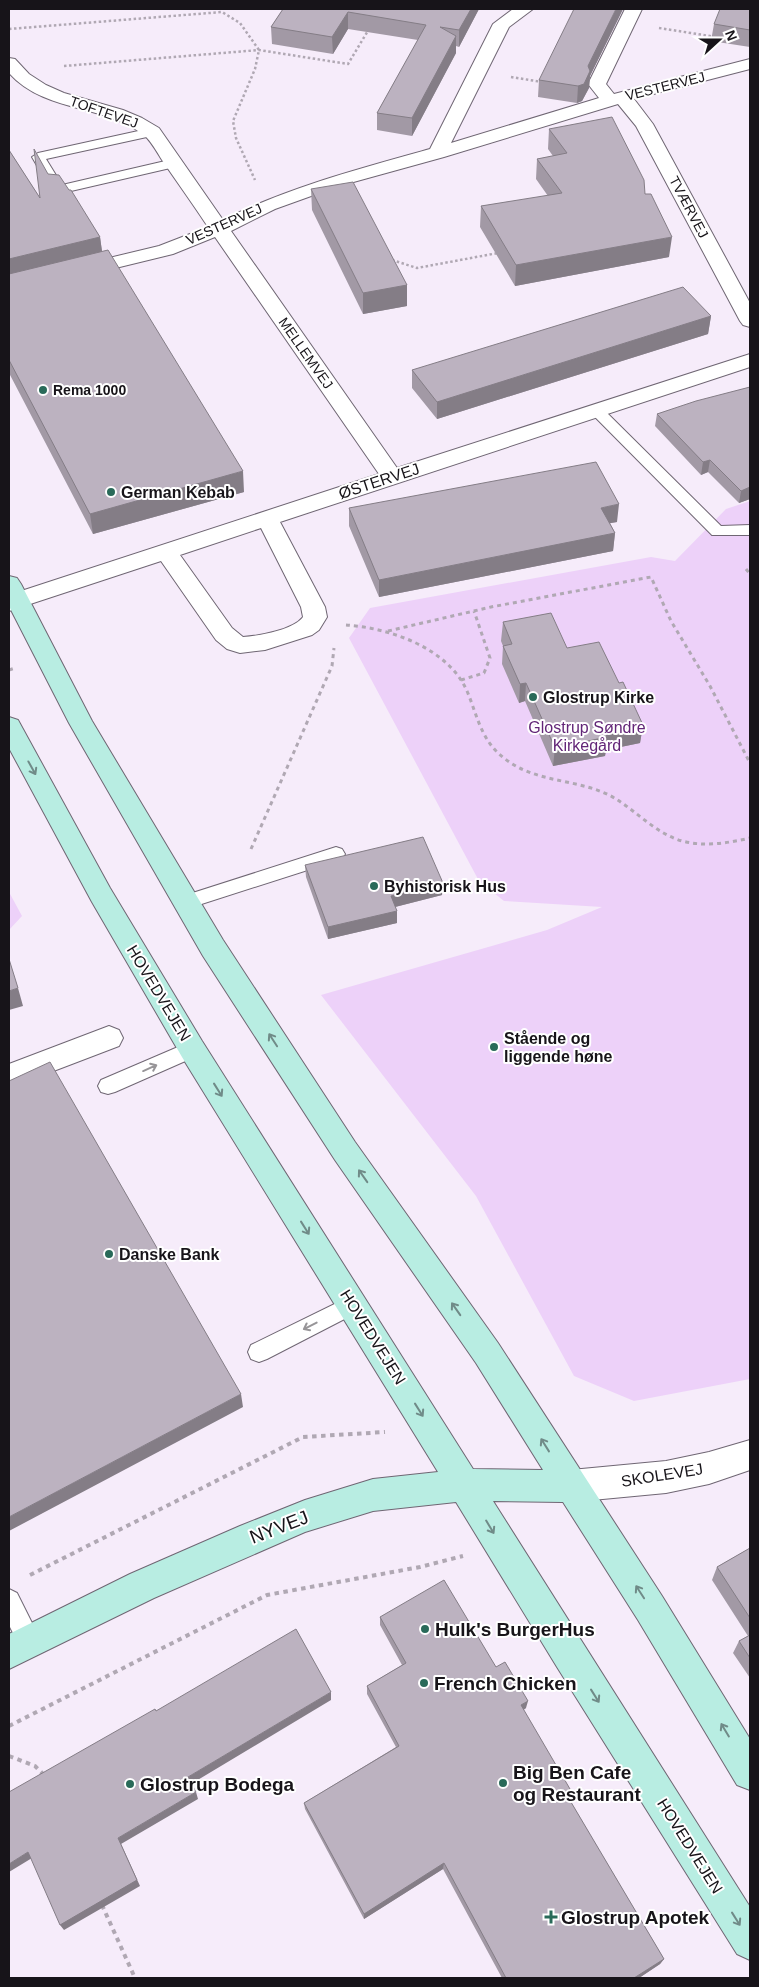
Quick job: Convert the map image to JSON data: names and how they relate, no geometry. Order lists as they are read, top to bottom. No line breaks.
{"streets":{"main road":["HOVEDVEJEN","NYVEJ"],"street":["VESTERVEJ","TOFTEVEJ","TVÆRVEJ","MELLEMVEJ","ØSTERVEJ","SKOLEVEJ"]},"crossings":[["VESTERVEJ","TOFTEVEJ"],["VESTERVEJ","TVÆRVEJ"],["VESTERVEJ","MELLEMVEJ"],["TOFTEVEJ","MELLEMVEJ"],["MELLEMVEJ","ØSTERVEJ"],["HOVEDVEJEN","NYVEJ"],["SKOLEVEJ","NYVEJ"]],"parks":["Glostrup Søndre Kirkegård"],"places":{"other":["Rema 1000","German Kebab","Glostrup Kirke","Byhistorisk Hus","Stående og liggende høne","Danske Bank","Hulk's BurgerHus","French Chicken","Big Ben Cafe og Restaurant","Glostrup Bodega"],"health":["Glostrup Apotek"]},"north":"right"}
